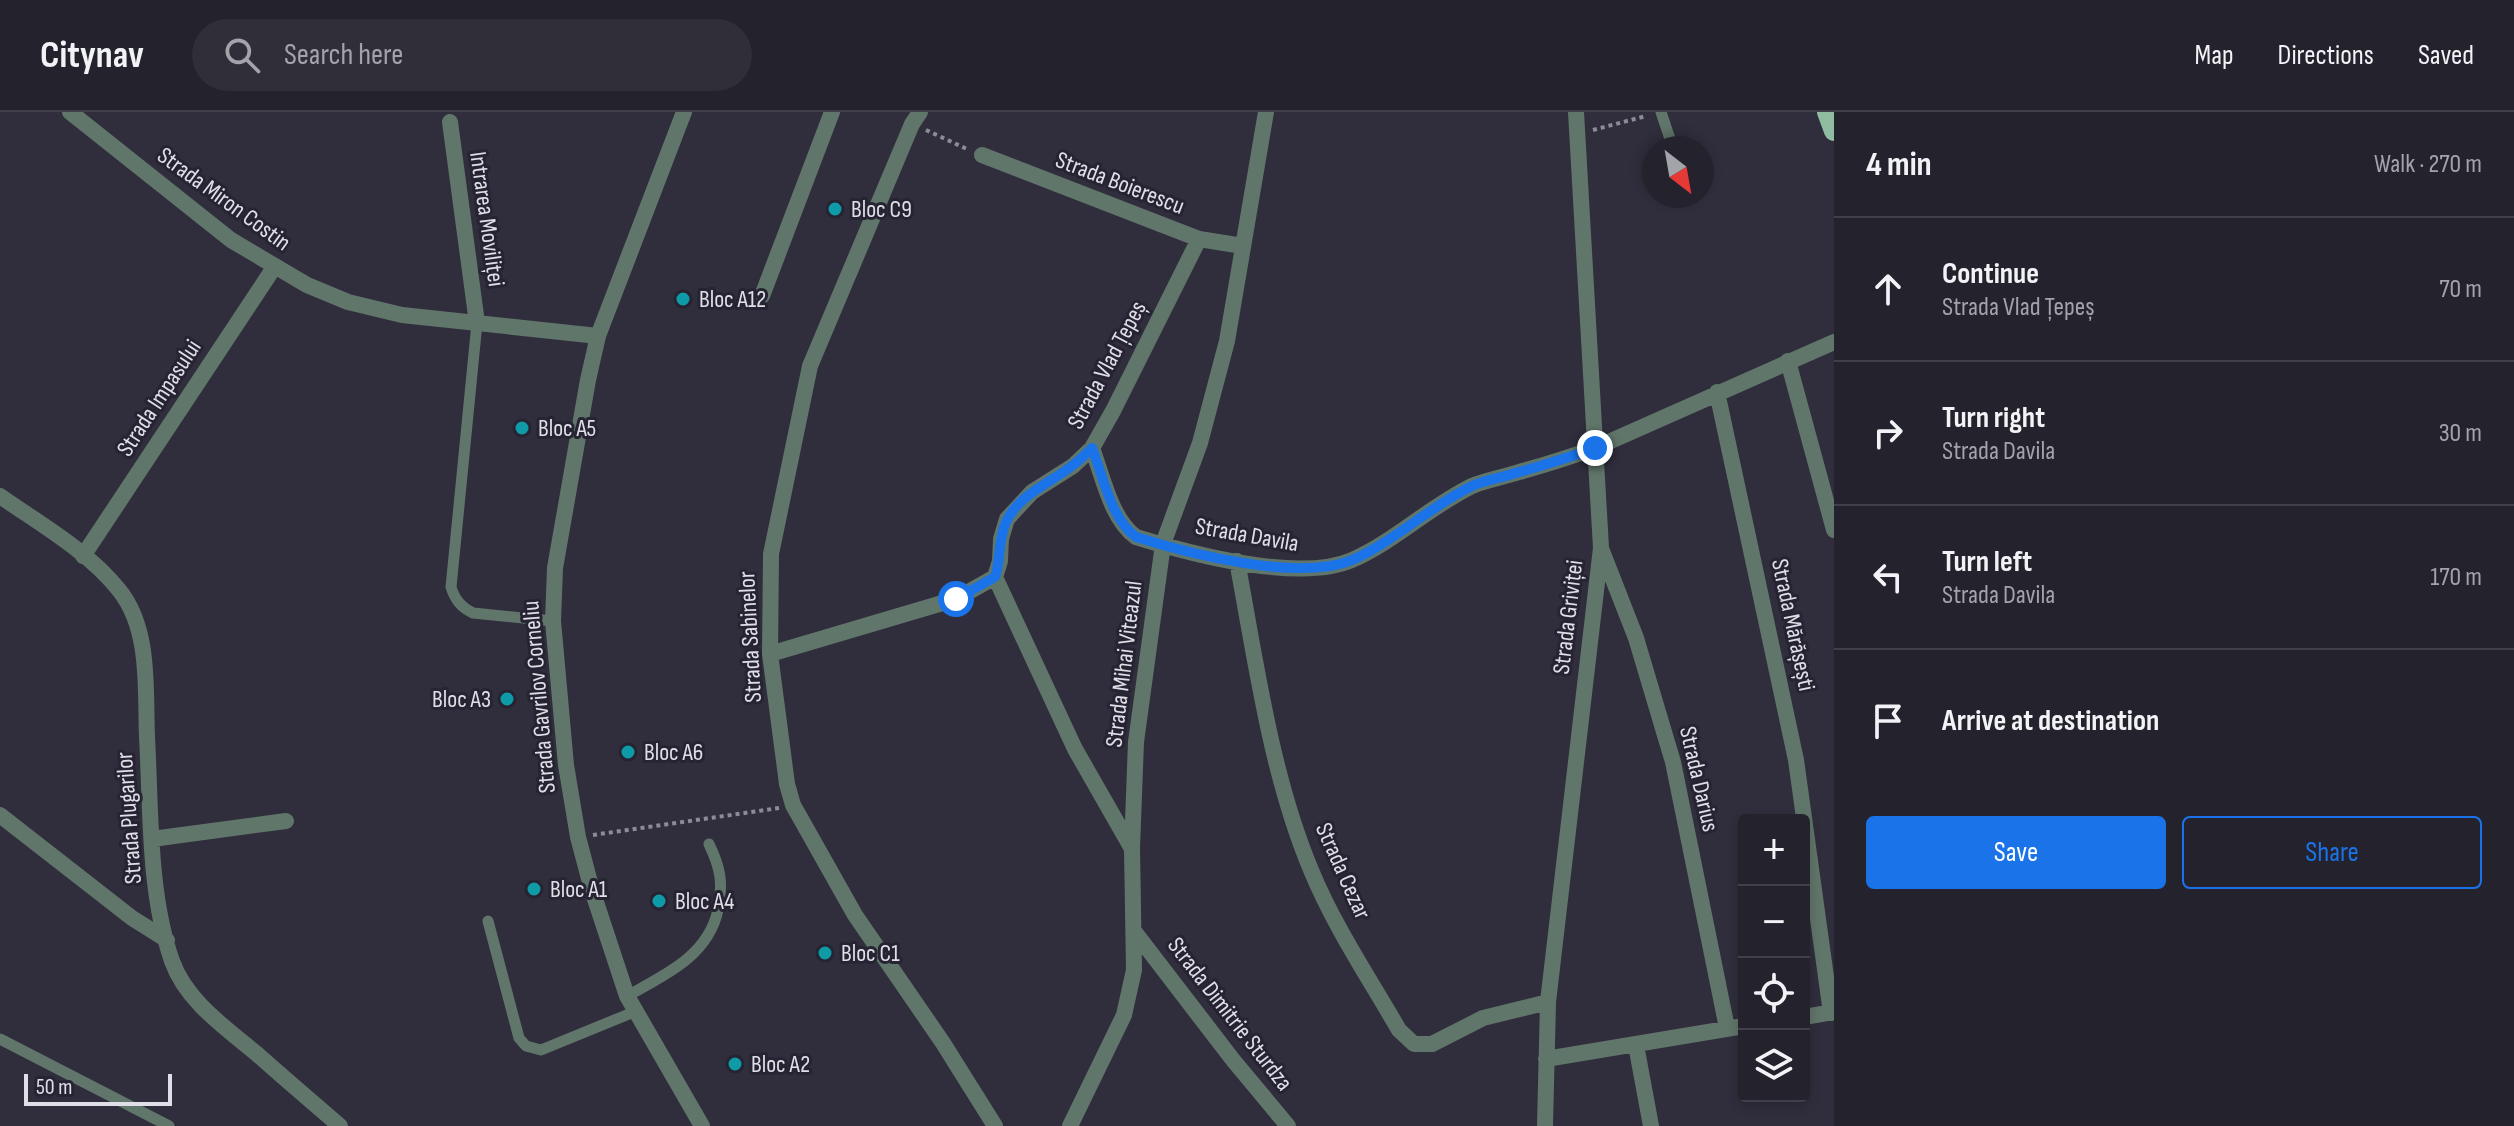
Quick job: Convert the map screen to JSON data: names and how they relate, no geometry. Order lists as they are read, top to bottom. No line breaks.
{"streets":{"street":["Strada Boierescu","Strada Miron Costin","Intrarea Moviliței","Strada Vlad Țepeș","Strada Impasului","Strada Davila","Strada Griviței","Strada Mărășești","Strada Sabinelor","Strada Mihai Viteazul","Strada Gavrilov Corneliu","Strada Darius","Strada Plugarilor","Strada Cezar","Strada Dimitrie Sturdza"]},"crossings":[["Strada Boierescu","Strada Vlad Țepeș"],["Strada Boierescu","Strada Mihai Viteazul"],["Strada Miron Costin","Intrarea Moviliței"],["Strada Miron Costin","Strada Impasului"],["Strada Miron Costin","Strada Gavrilov Corneliu"],["Strada Vlad Țepeș","Strada Davila"],["Strada Impasului","Strada Plugarilor"],["Strada Davila","Strada Griviței"],["Strada Davila","Strada Mărășești"],["Strada Davila","Strada Mihai Viteazul"],["Strada Davila","Strada Cezar"],["Strada Griviței","Strada Darius"],["Strada Griviței","Strada Cezar"],["Strada Mihai Viteazul","Strada Dimitrie Sturdza"]],"places":["Bloc C9","Bloc A12","Bloc A5","Bloc A3","Bloc A6","Bloc A1","Bloc A4","Bloc C1","Bloc A2"],"scale_bar":"50 m","north":"bottom right","page":{"header":"Citynav","search":"Search here","nav":["Map","Directions","Saved"],"heading":["4 min","Walk · 270 m"],"list":[["Continue","Strada Vlad Țepeș","70 m"],["Turn right","Strada Davila","30 m"],["Turn left","Strada Davila","170 m"],"Arrive at destination"],"buttons":["Save","Share"],"map_buttons":["+","−"],"scale":"50 m"}}
